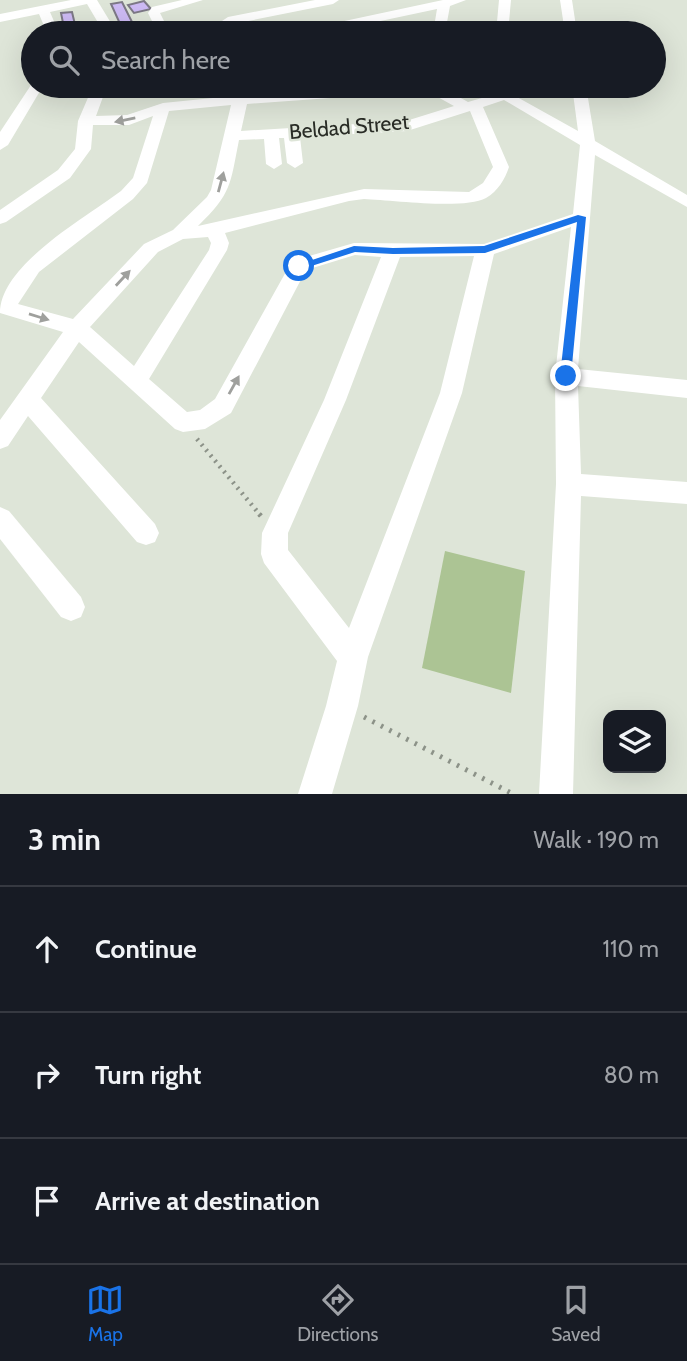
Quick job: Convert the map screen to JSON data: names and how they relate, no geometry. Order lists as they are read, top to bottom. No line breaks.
{"streets":{"street":["Beldad Street"]},"page":{"search":"Search here","heading":["3 min","Walk · 190 m"],"list":[["Continue","110 m"],["Turn right","80 m"],"Arrive at destination"],"nav":["Map","Directions","Saved"]}}
